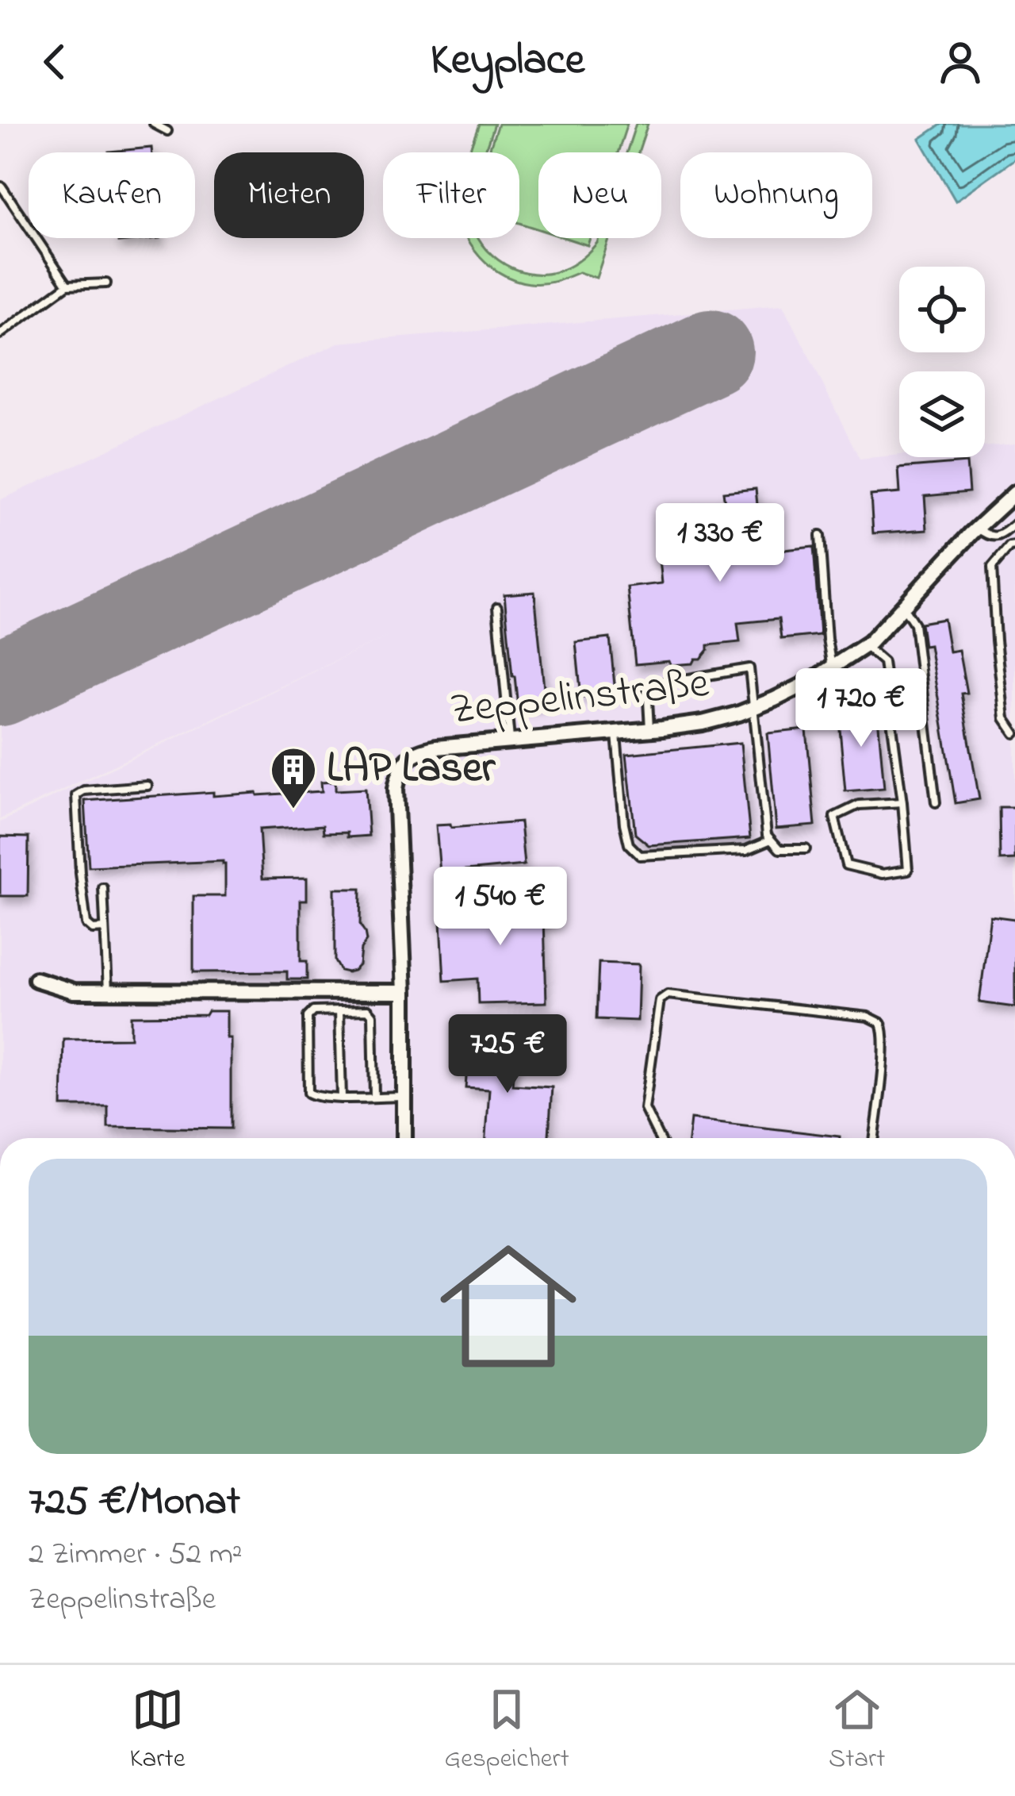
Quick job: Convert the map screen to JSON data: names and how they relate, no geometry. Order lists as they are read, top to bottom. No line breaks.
{"streets":{"street":["Zeppelinstraße"]},"places":{"building":["LAP Laser"]},"page":{"header":"Keyplace","chip":["Kaufen","Mieten","Filter","Neu","Wohnung"],"price":["1 330 €","1 720 €","1 540 €","725 €"],"list":[{"name":"725 €/Monat","note":"2 Zimmer · 52 m² · Zeppelinstraße"}],"tabs":["Karte","Gespeichert","Start"]}}
